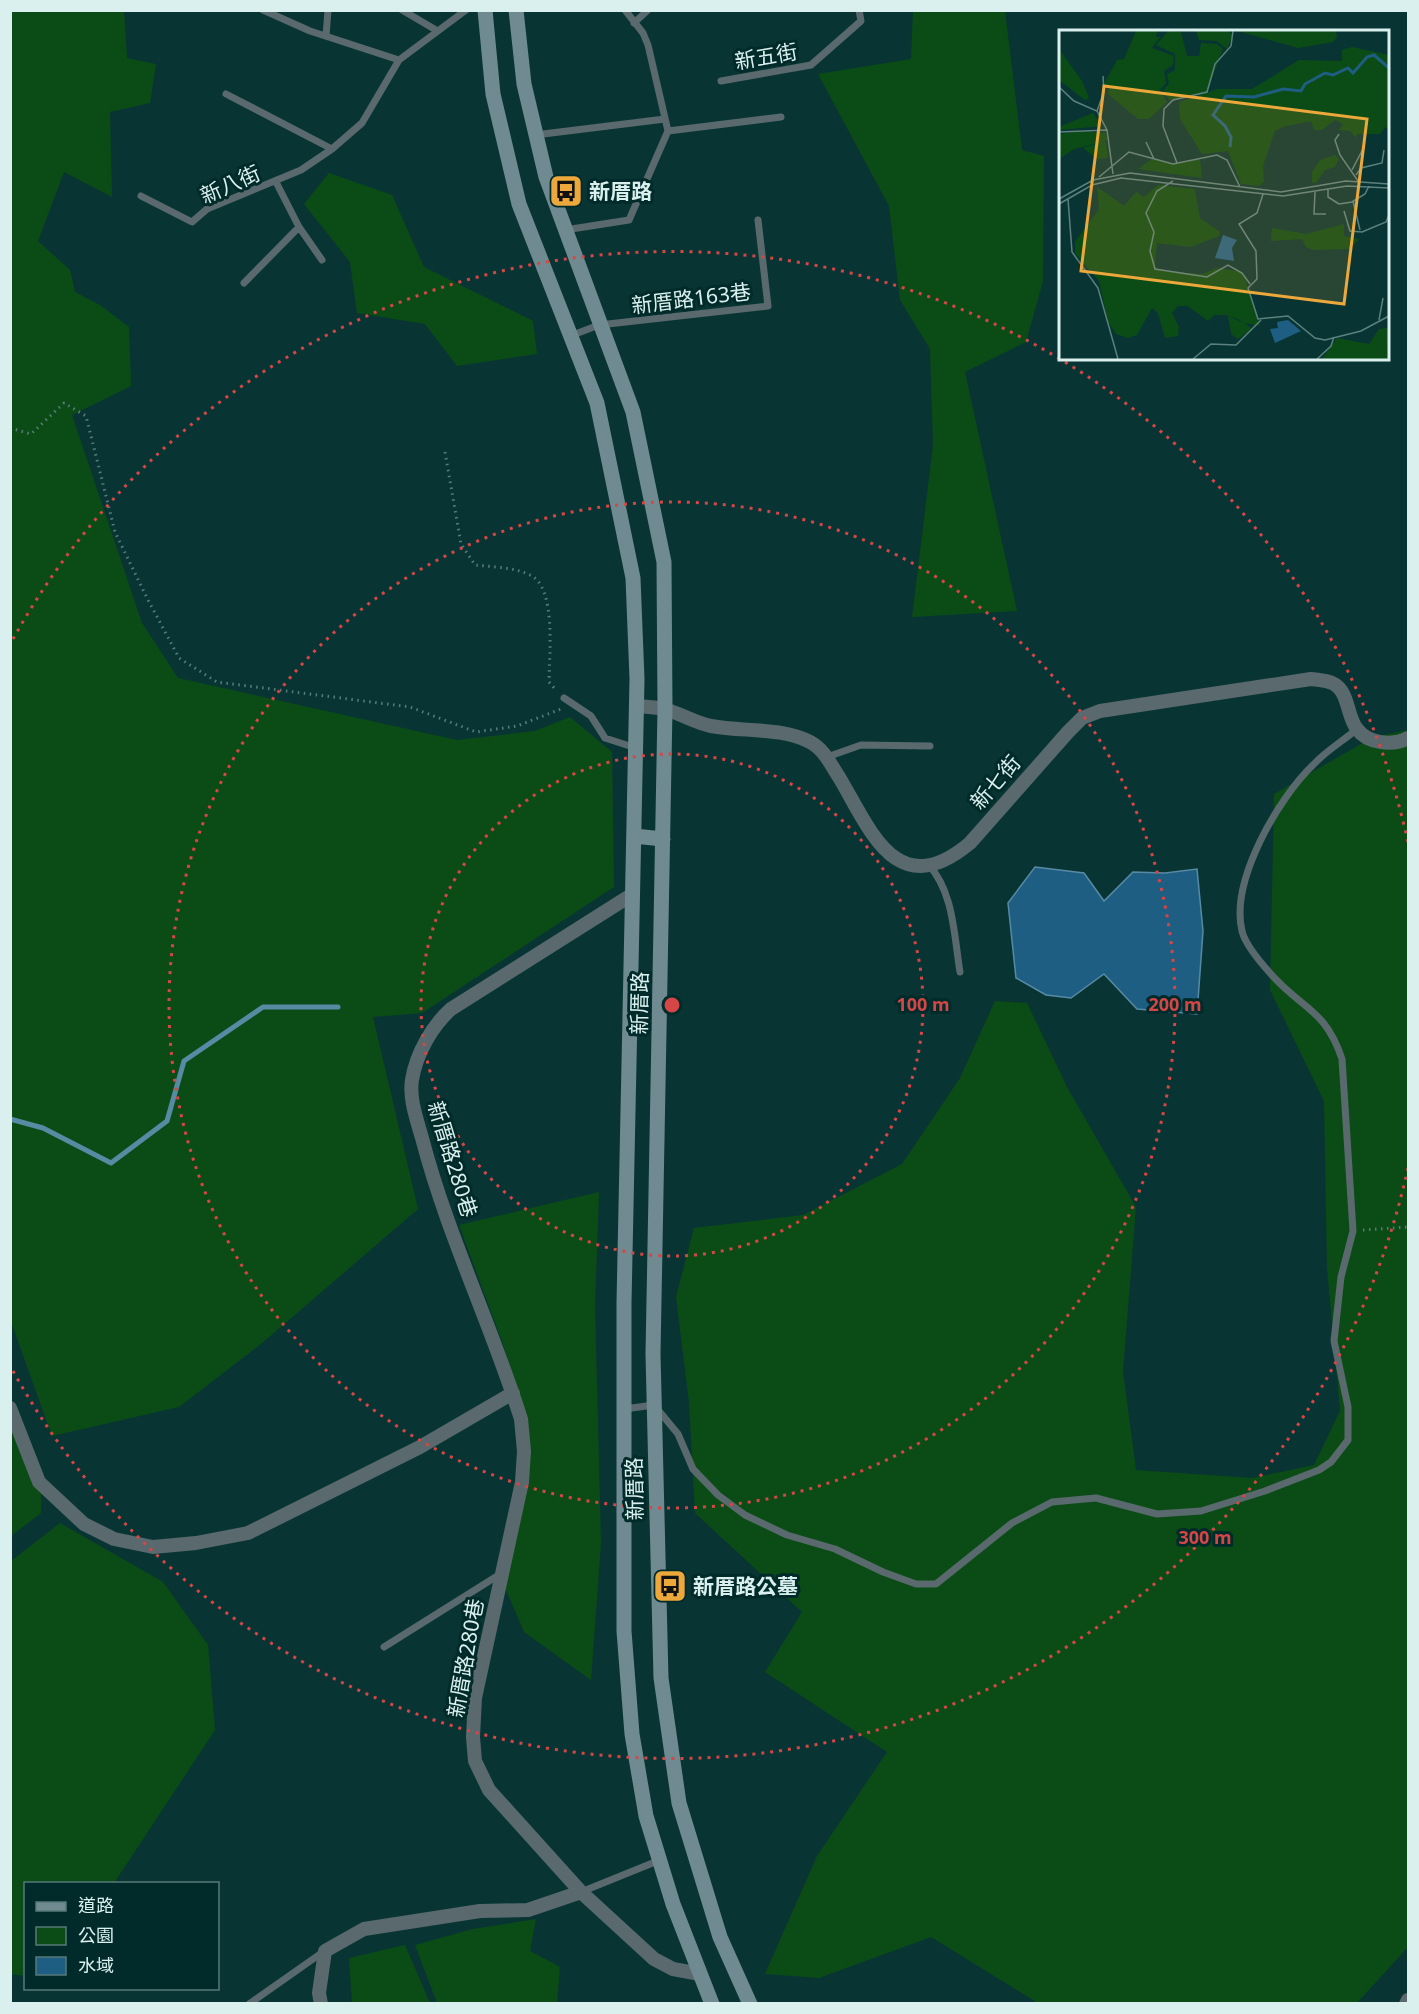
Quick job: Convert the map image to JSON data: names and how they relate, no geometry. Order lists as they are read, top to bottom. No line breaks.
{"streets":{"street":["新七街","新厝路","新厝路280巷"],"lane":["新五街","新八街","新厝路163巷"]},"crossings":[["新厝路163巷","新厝路"],["新七街","新厝路"],["新厝路","新厝路280巷"]],"places":{"bus stop":["新厝路","新厝路公墓"]},"legend":["道路","公園","水域"],"rings":["100 m","200 m","300 m"]}
